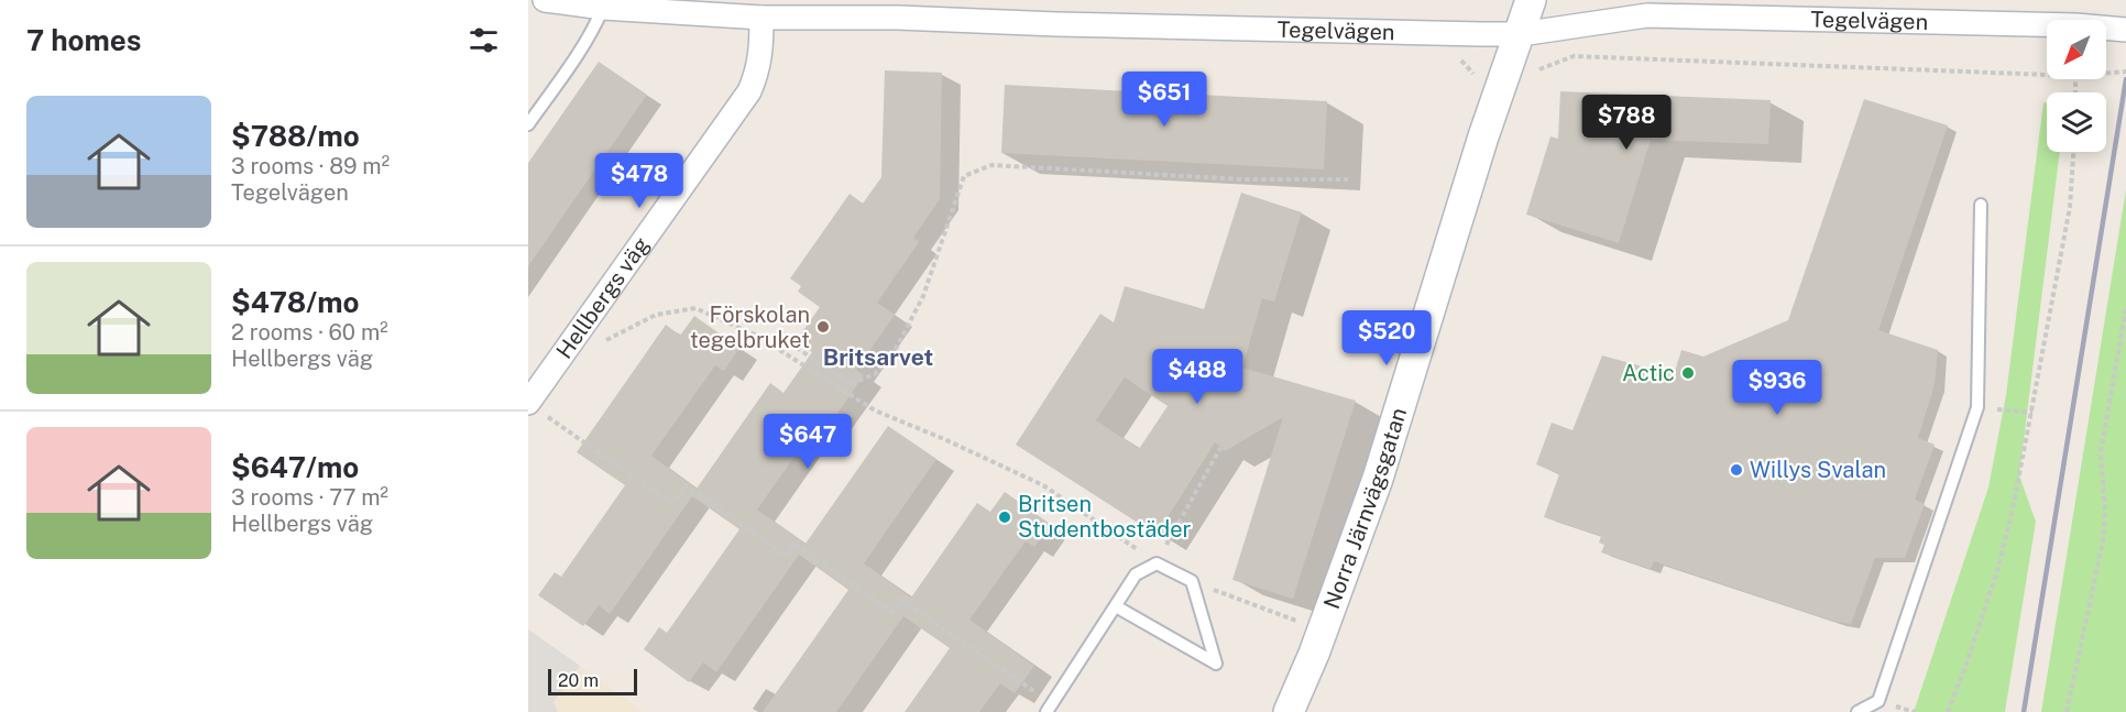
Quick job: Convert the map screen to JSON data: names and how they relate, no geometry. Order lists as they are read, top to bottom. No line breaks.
{"streets":{"street":["Tegelvägen","Hellbergs väg","Norra Järnvägsgatan"]},"crossings":[["Tegelvägen","Hellbergs väg"],["Tegelvägen","Norra Järnvägsgatan"]],"districts":["Britsarvet"],"places":["Förskolan tegelbruket","Actic","Willys Svalan","Britsen Studentbostäder"],"scale_bar":"20 m","north":"bottom left","page":{"heading":"7 homes","price":["$651","$788","$478","$520","$488","$936","$647"],"list":[{"name":"$788/mo","note":"3 rooms · 89 m² · Tegelvägen"},{"name":"$478/mo","note":"2 rooms · 60 m² · Hellbergs väg"},{"name":"$647/mo","note":"3 rooms · 77 m² · Hellbergs väg"}],"scale":"20 m"}}
